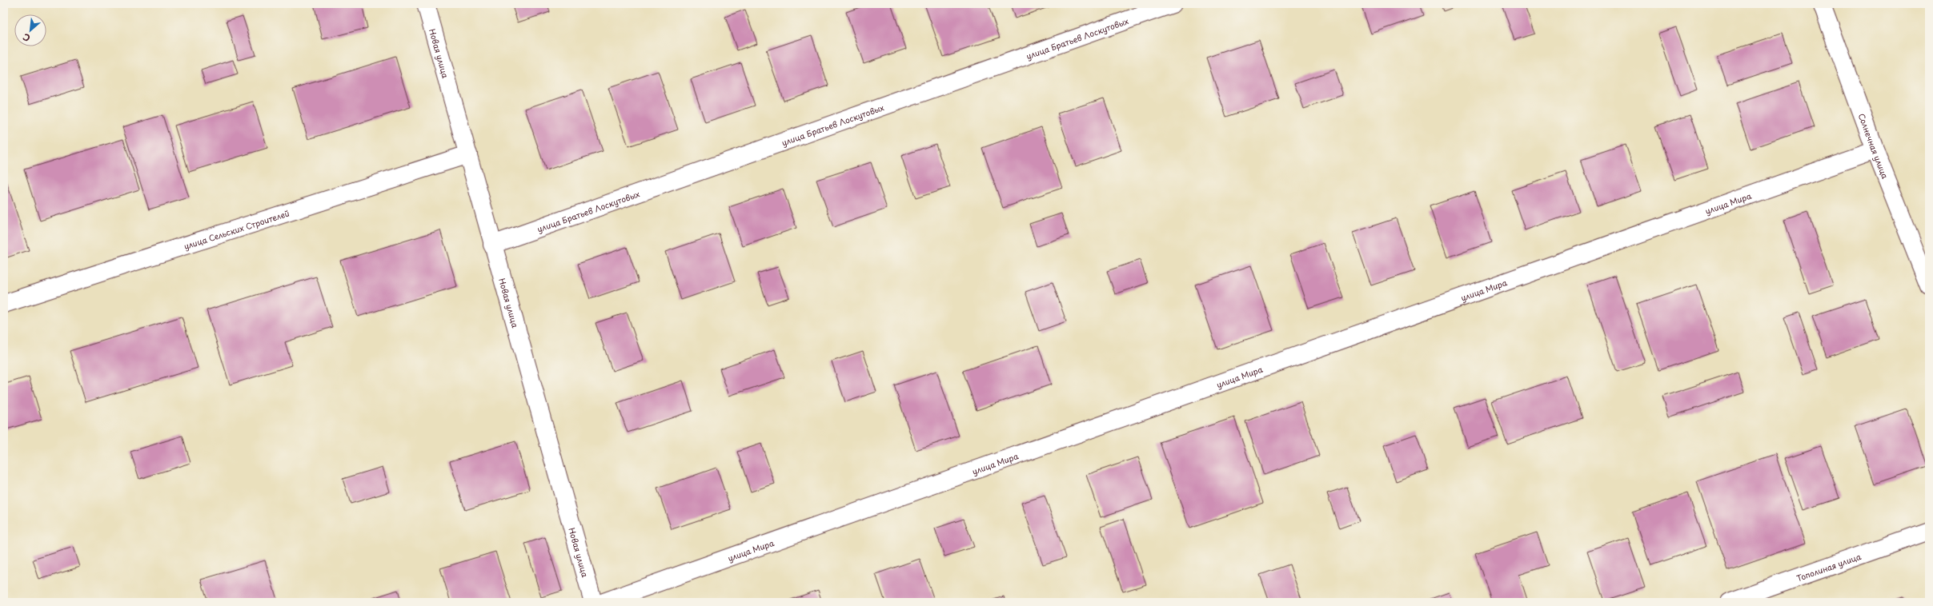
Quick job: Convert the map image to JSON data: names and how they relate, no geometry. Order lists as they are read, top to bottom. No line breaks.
{"streets":{"street":["улица Братьев Лоскутовых","Новая улица","Солнечная улица","улица Мира","улица Сельских Строителей","Тополиная улица"]},"crossings":[["улица Братьев Лоскутовых","Новая улица"],["Новая улица","улица Сельских Строителей"],["Солнечная улица","улица Мира"]],"north":"bottom left"}
